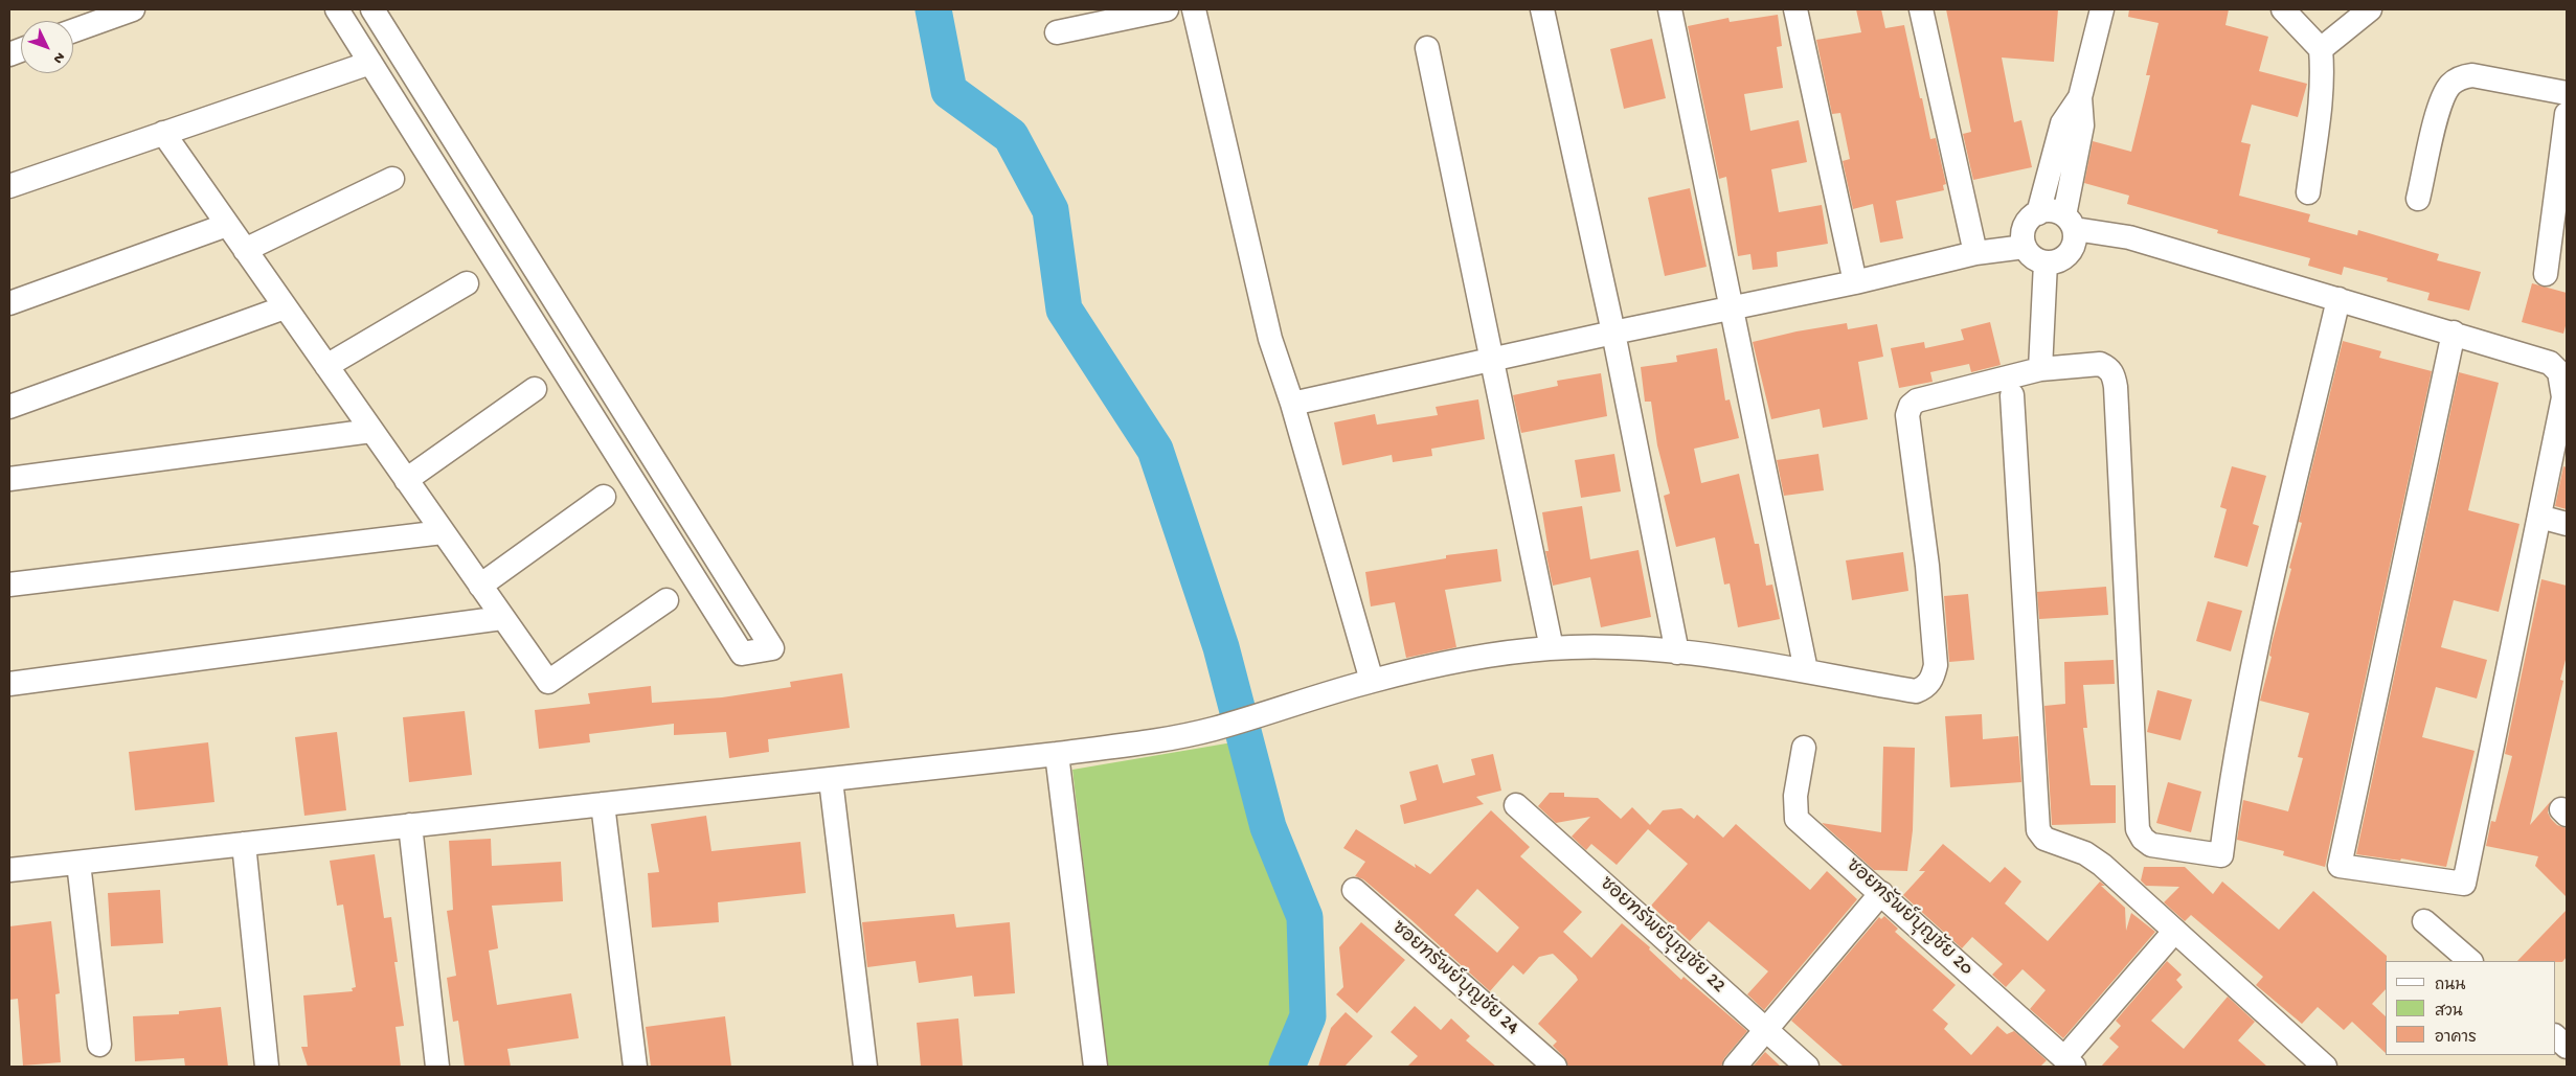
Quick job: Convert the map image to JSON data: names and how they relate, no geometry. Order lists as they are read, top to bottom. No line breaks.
{"streets":{"street":["ซอยทรัพย์บุญชัย 20","ซอยทรัพย์บุญชัย 22","ซอยทรัพย์บุญชัย 24"]},"legend":["ถนน","สวน","อาคาร"],"north":"bottom right"}
